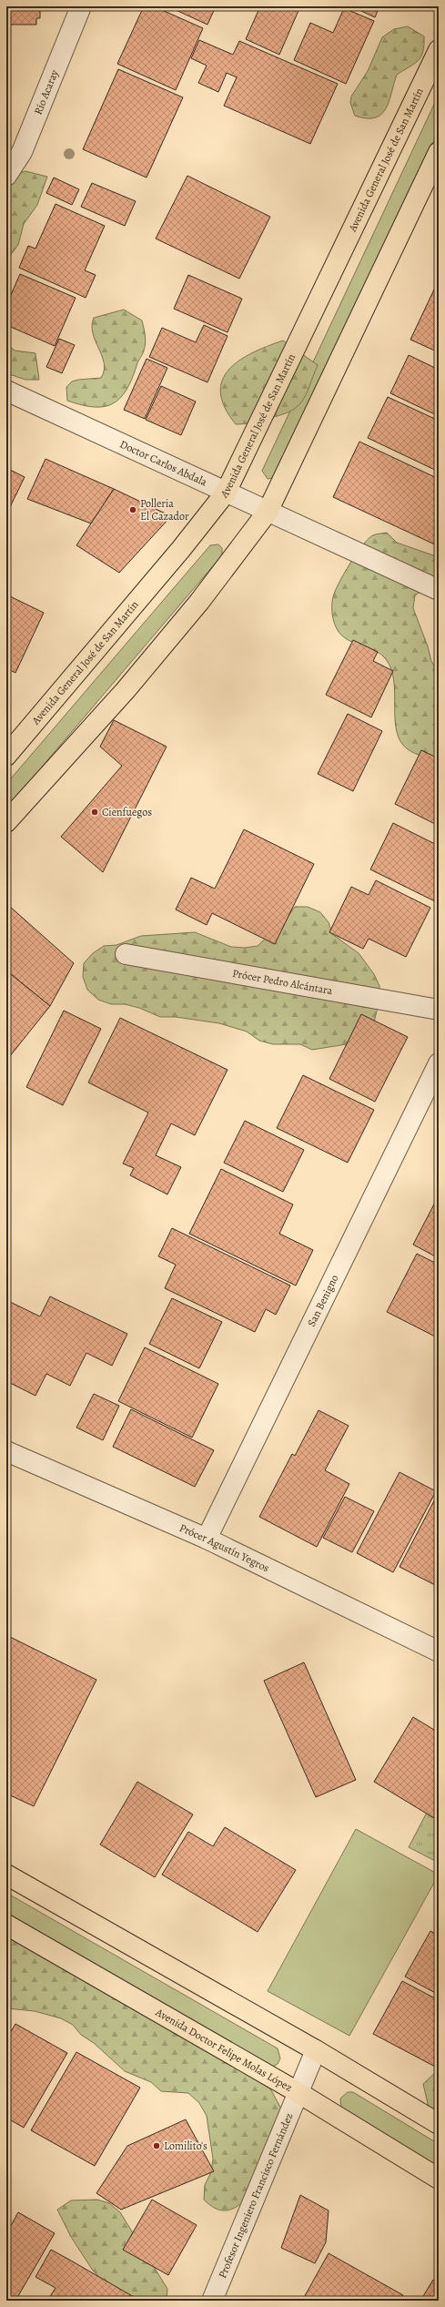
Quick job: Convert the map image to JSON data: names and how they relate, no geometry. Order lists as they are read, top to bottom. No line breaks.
{"streets":{"main road":["Avenida General José de San Martín","Avenida Doctor Felipe Molas López"],"street":["Río Acaray","Doctor Carlos Abdala","Prócer Pedro Alcántara","San Benigno","Prócer Agustín Yegros","Profesor Ingeniero Francisco Fernández"]},"crossings":[["Avenida General José de San Martín","Doctor Carlos Abdala"],["San Benigno","Prócer Agustín Yegros"],["Avenida Doctor Felipe Molas López","Profesor Ingeniero Francisco Fernández"]],"places":["Polleria El Cazador","Cienfuegos","Lomilito's"]}
